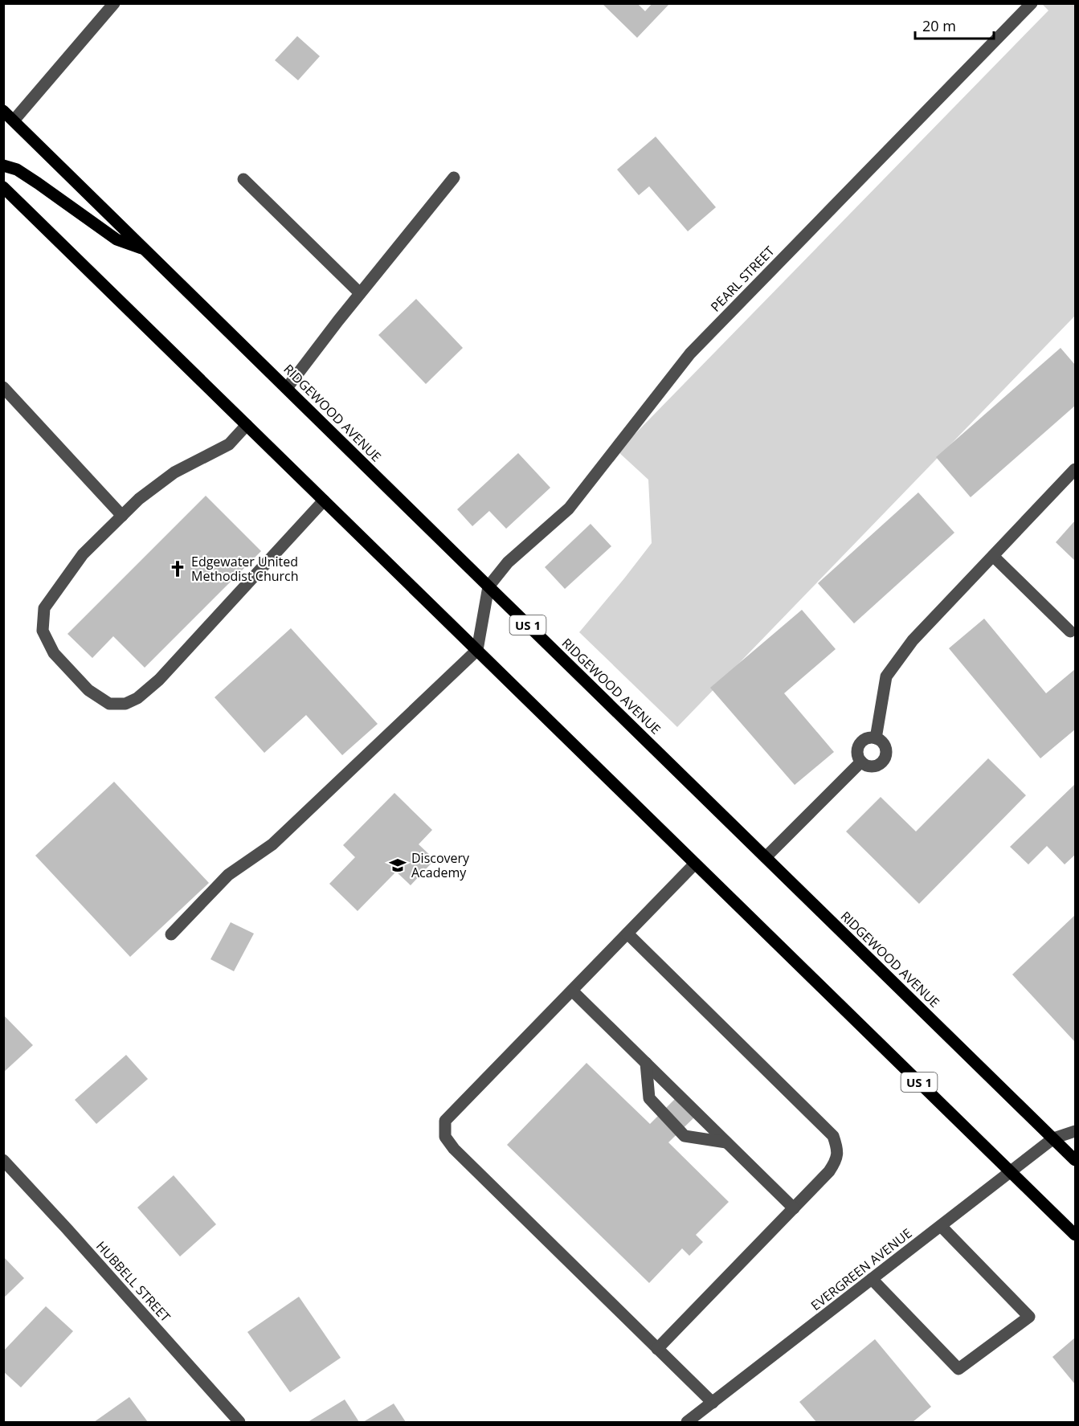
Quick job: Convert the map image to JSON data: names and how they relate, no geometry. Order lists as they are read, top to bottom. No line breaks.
{"streets":{"main road":["RIDGEWOOD AVENUE","US 1"],"street":["PEARL STREET","EVERGREEN AVENUE","HUBBELL STREET"]},"crossings":[["PEARL STREET","RIDGEWOOD AVENUE"],["RIDGEWOOD AVENUE","EVERGREEN AVENUE"],["US 1","EVERGREEN AVENUE"]],"places":{"church":["Edgewater United Methodist Church"],"school or university":["Discovery Academy"]},"scale_bar":"20 m"}
